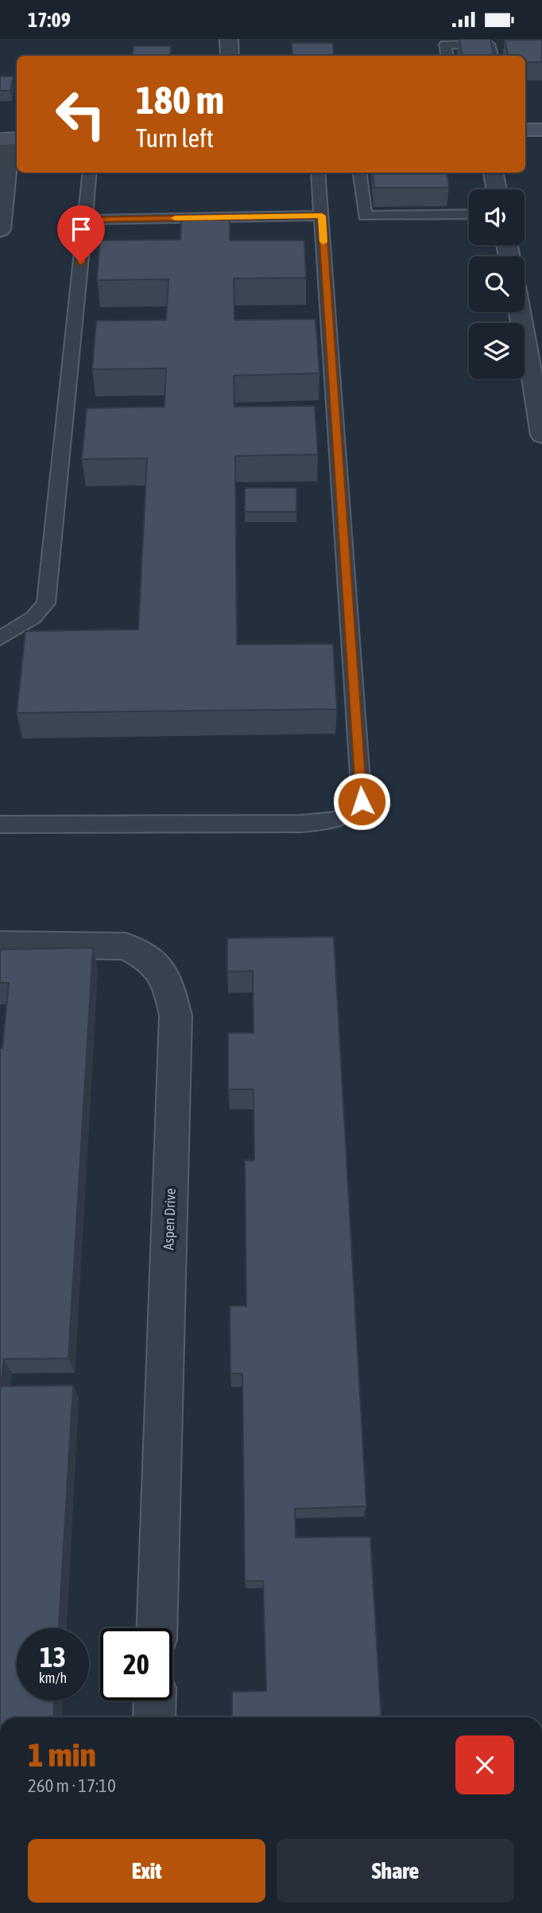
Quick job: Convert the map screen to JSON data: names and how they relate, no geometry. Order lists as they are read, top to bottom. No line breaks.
{"streets":{"street":["Aspen Drive"]},"page":{"status":"17:09","turn":["180 m","Turn left"],"speed":"13 km/h","limit":"20","heading":["1 min","260 m · 17:10"],"buttons":["Exit","Share"]}}
